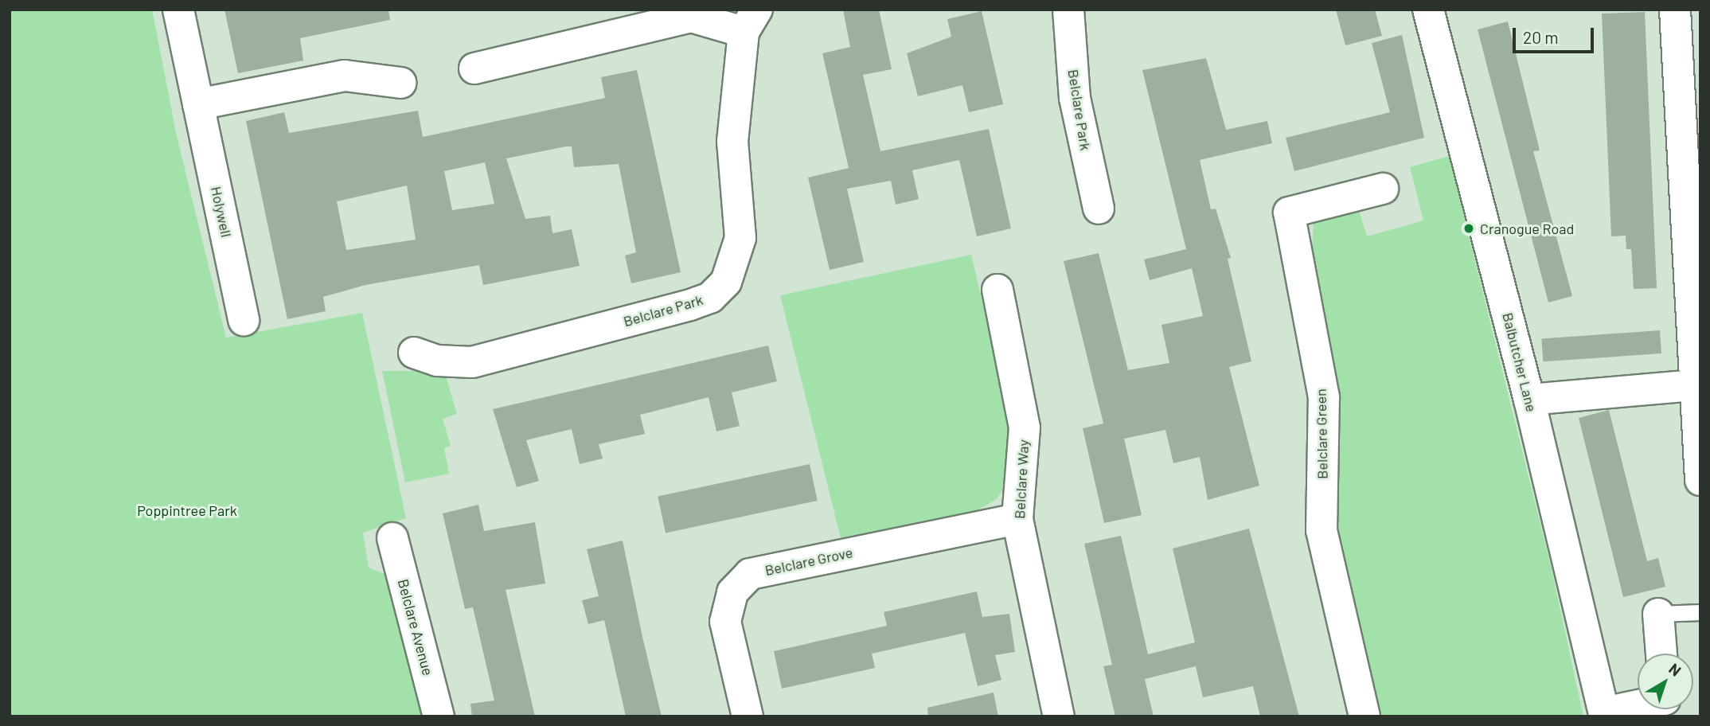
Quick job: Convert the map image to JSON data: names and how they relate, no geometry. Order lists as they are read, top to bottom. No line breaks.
{"streets":{"street":["Belclare Park","Holywell","Balbutcher Lane","Belclare Green","Belclare Way","Belclare Grove","Belclare Avenue"]},"crossings":[["Belclare Way","Belclare Grove"]],"parks":["Poppintree Park"],"places":["Cranogue Road"],"scale_bar":"20 m","north":"top right"}
